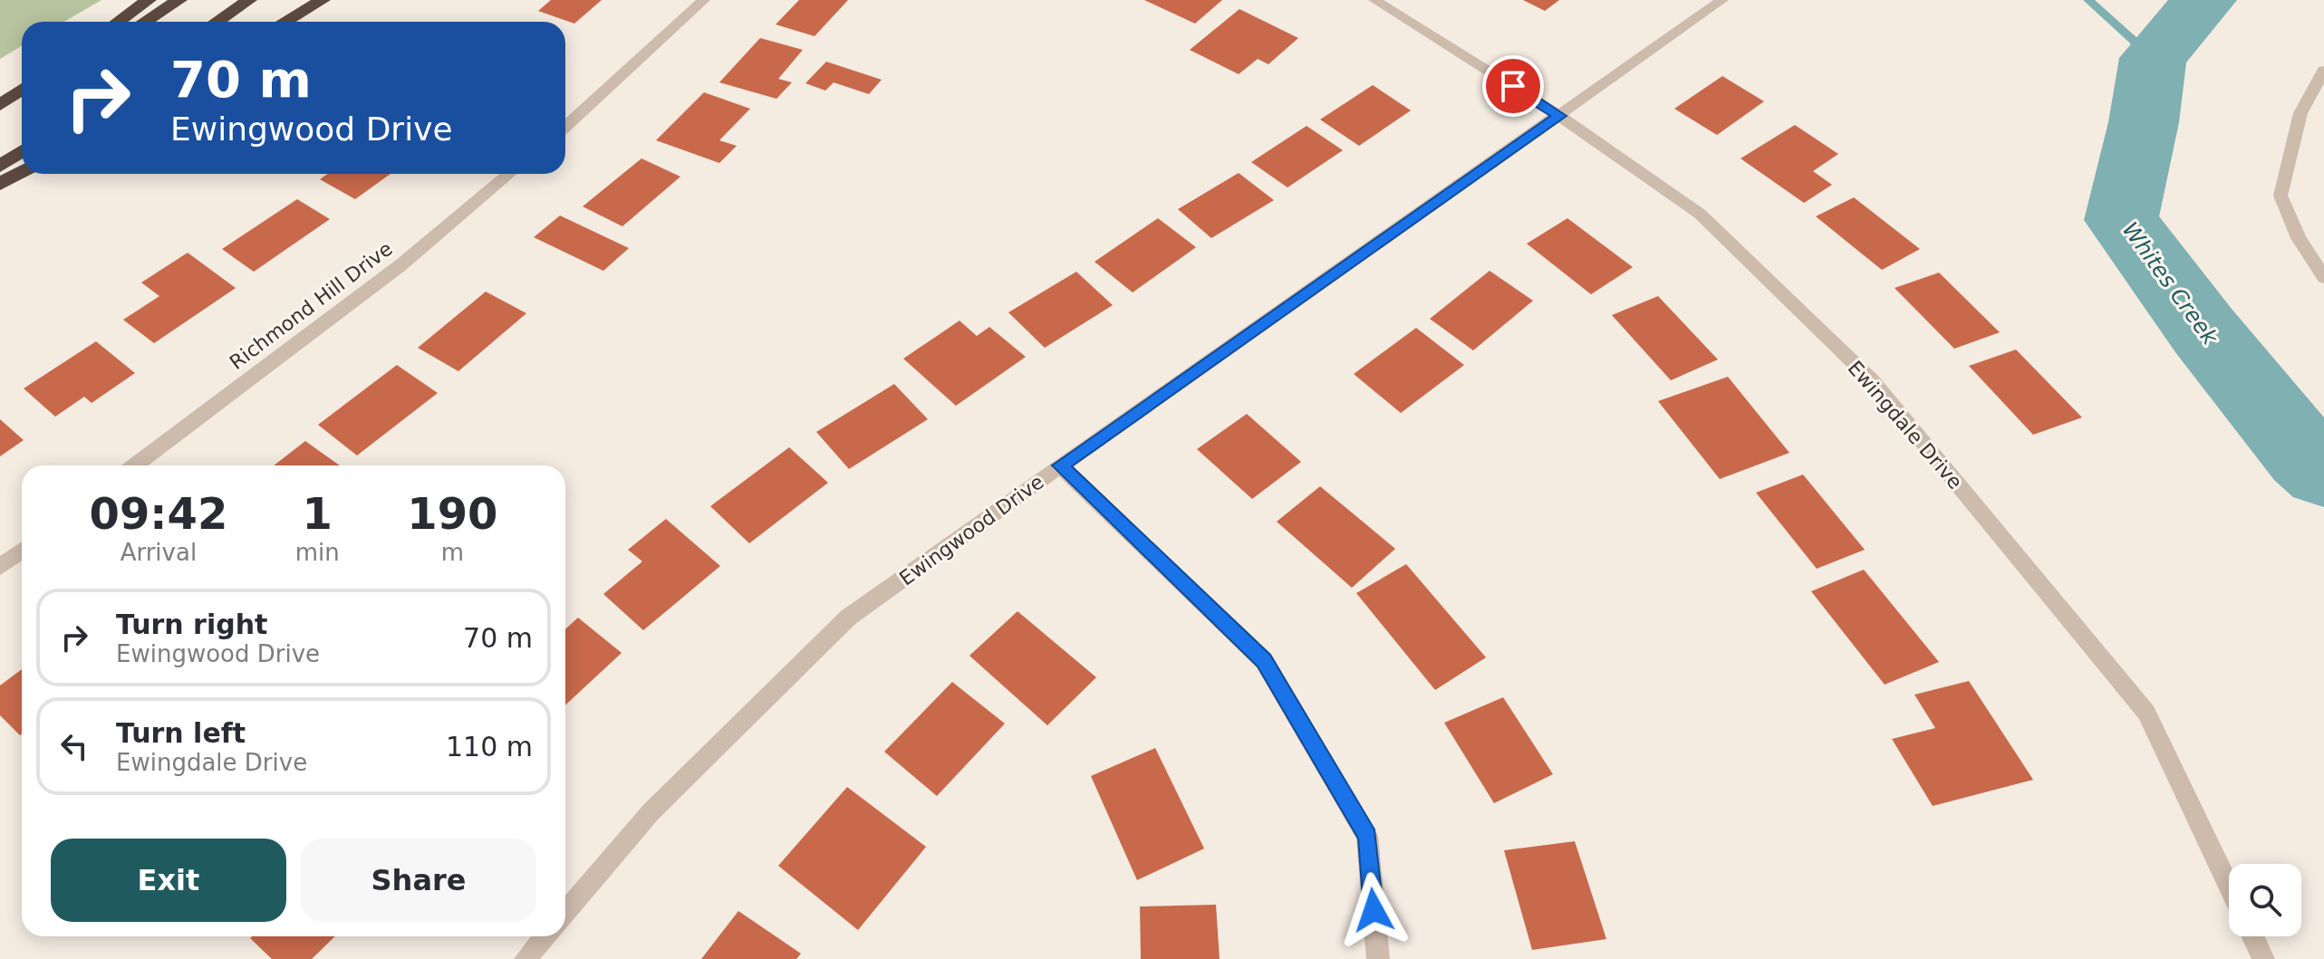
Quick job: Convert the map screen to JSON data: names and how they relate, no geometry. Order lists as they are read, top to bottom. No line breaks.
{"streets":{"street":["Richmond Hill Drive","Ewingdale Drive","Ewingwood Drive"]},"crossings":[["Ewingdale Drive","Ewingwood Drive"]],"water":["Whites Creek"],"page":{"turn":["70 m","Ewingwood Drive"],"eta":["09:42","Arrival","1","min","190","m"],"list":[{"name":"Turn right","note":"Ewingwood Drive","value":"70 m"},{"name":"Turn left","note":"Ewingdale Drive","value":"110 m"}],"buttons":["Exit","Share"]}}
